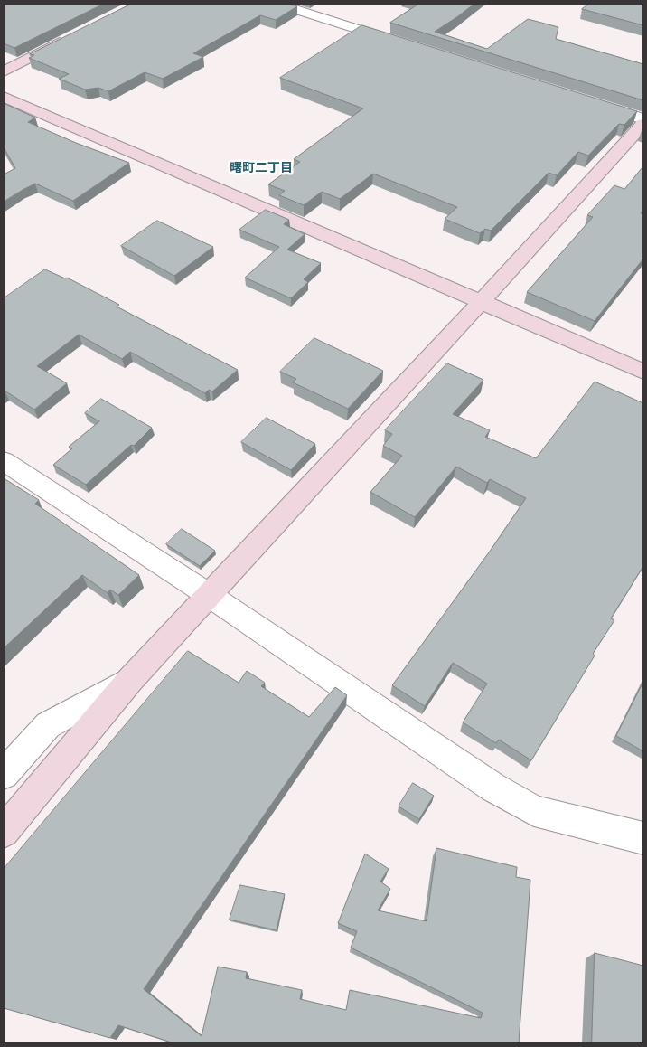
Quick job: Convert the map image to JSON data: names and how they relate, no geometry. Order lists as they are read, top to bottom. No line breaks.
{"districts":["曙町二丁目"]}
